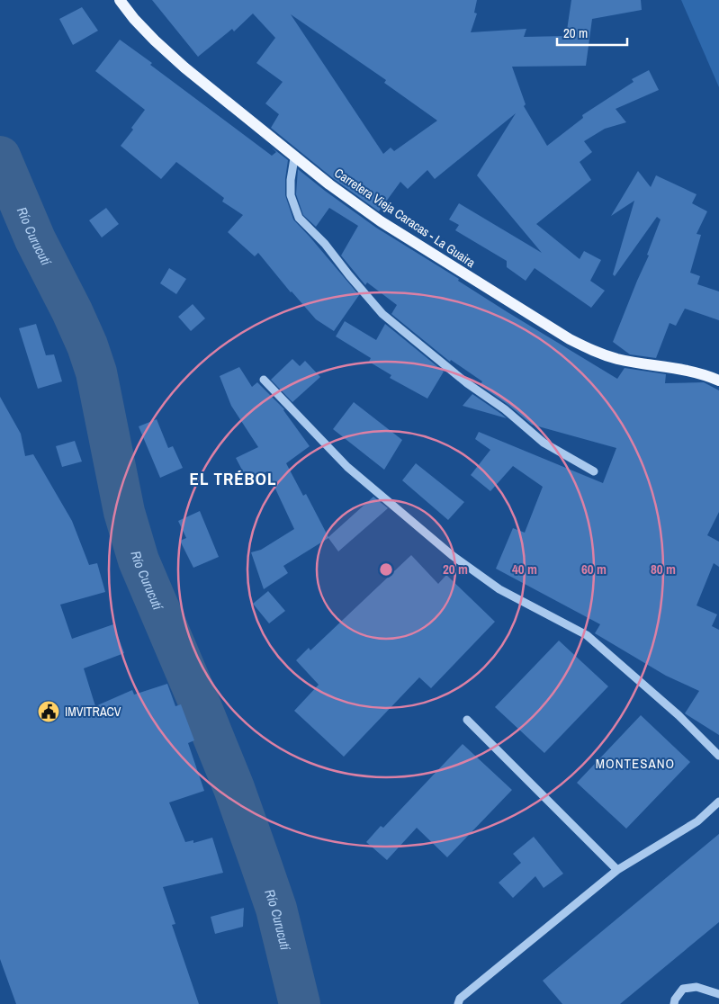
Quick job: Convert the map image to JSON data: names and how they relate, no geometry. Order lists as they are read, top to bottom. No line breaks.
{"streets":{"main road":["Carretera Vieja Caracas - La Guaira"]},"districts":["EL TRÉBOL","MONTESANO"],"water":["Río Curucutí"],"places":{"public building":["IMVITRACV"]},"scale_bar":"20 m","rings":["20 m","40 m","60 m","80 m"]}
